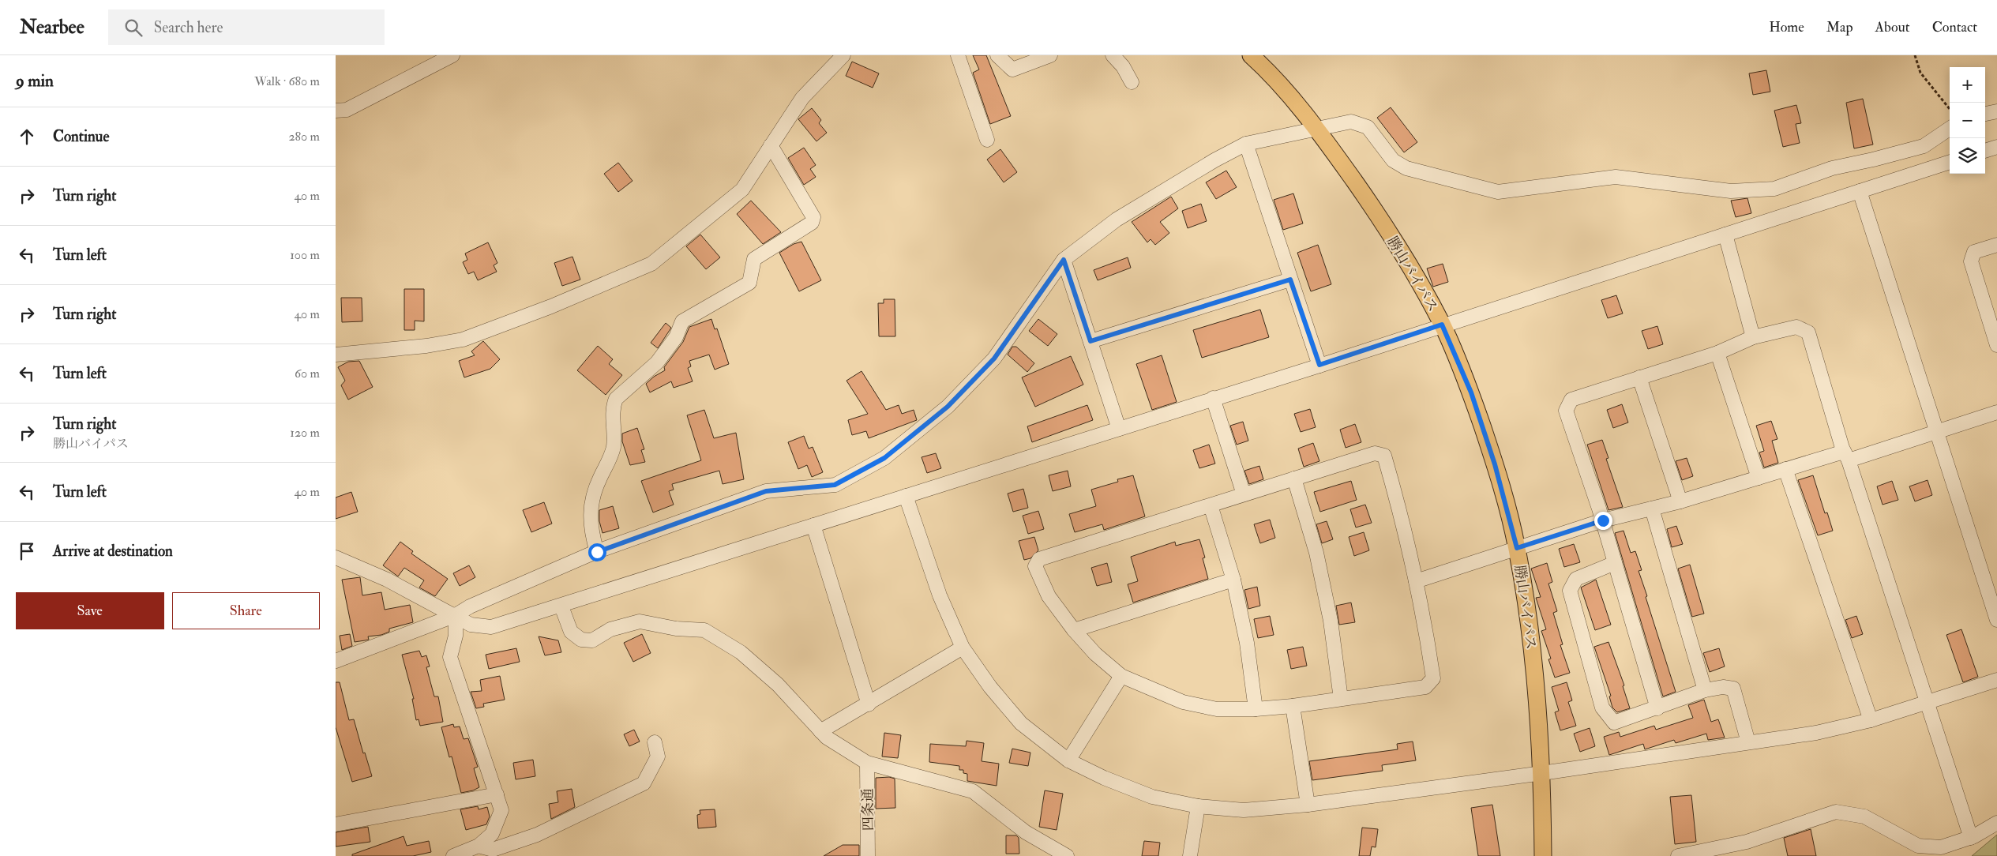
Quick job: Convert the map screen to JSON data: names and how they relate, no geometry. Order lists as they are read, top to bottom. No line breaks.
{"streets":{"main road":["勝山バイパス"],"street":["四条通"]},"page":{"header":"Nearbee","search":"Search here","nav":["Home","Map","About","Contact"],"heading":["9 min","Walk · 680 m"],"map_buttons":["+","−"],"list":[["Continue","280 m"],["Turn right","40 m"],["Turn left","100 m"],["Turn right","40 m"],["Turn left","60 m"],["Turn right","勝山バイパス","120 m"],["Turn left","40 m"],"Arrive at destination"],"buttons":["Save","Share"]}}
